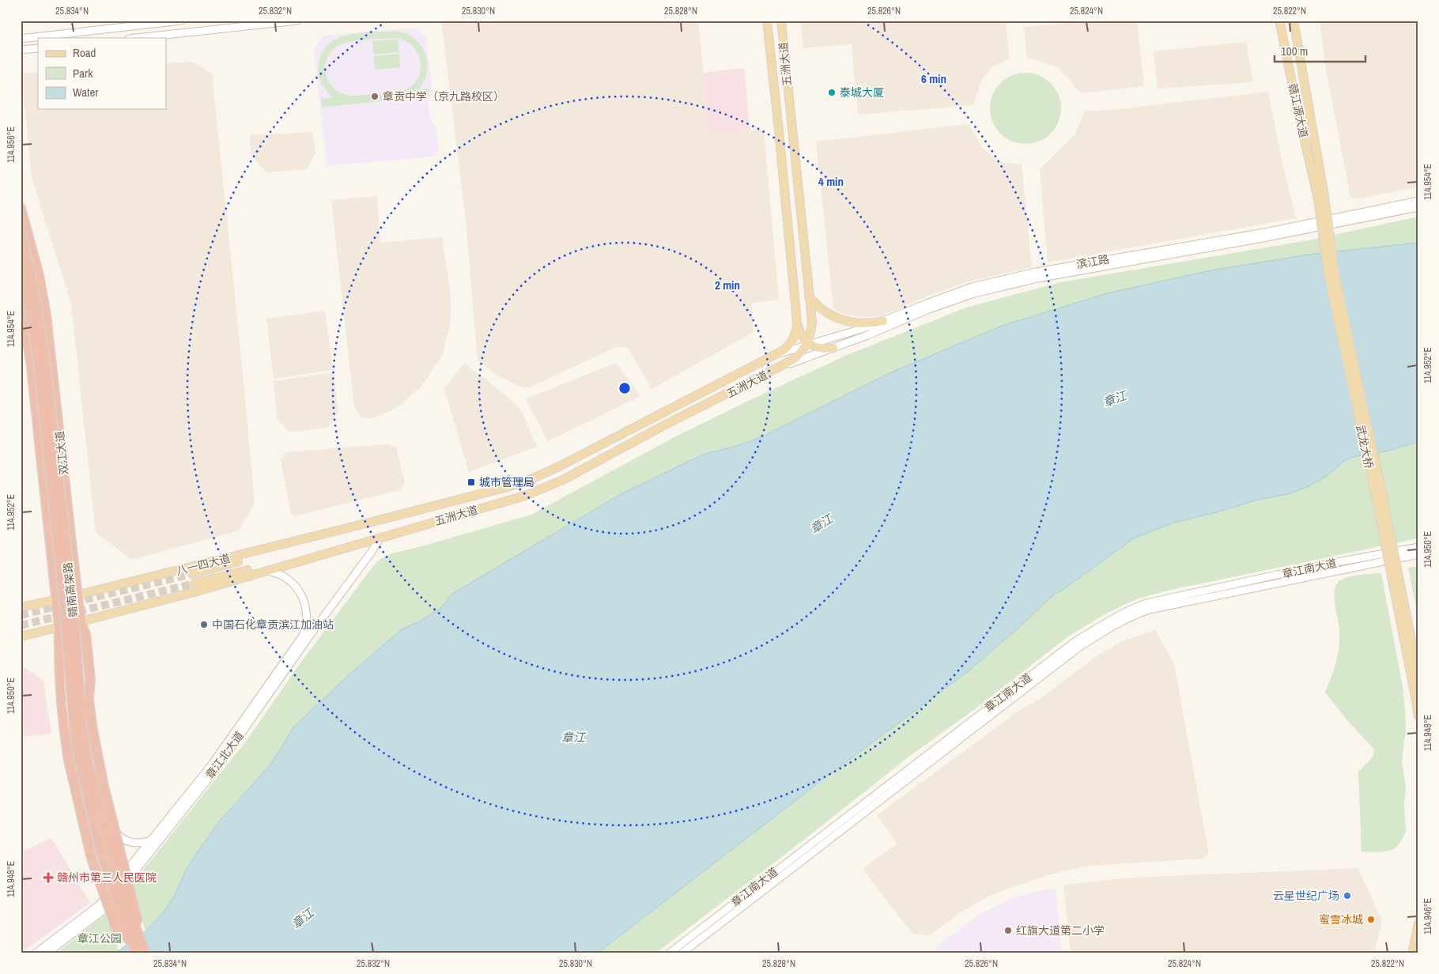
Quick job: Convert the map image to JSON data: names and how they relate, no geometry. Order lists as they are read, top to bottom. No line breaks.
{"streets":{"highway":["双江大道","赣南高架路"],"main road":["五洲大道","赣江源大道","滨江路","武龙大桥","八一四大道","章江南大道","章江北大道"]},"crossings":[["五洲大道","滨江路"],["五洲大道","八一四大道"],["五洲大道","章江北大道"],["赣江源大道","武龙大桥"],["双江大道","八一四大道"],["双江大道","赣南高架路"],["八一四大道","章江北大道"]],"water":["章江"],"parks":["章江公园"],"places":{"other":["泰城大厦","章贡中学（京九路校区）","中国石化章贡滨江加油站","云星世纪广场","蜜雪冰城","红旗大道第二小学"],"transit":["城市管理局"],"health":["赣州市第三人民医院"]},"legend":["Road","Park","Water"],"scale_bar":"100 m","coordinates":["25.834°N","25.832°N","25.830°N","25.828°N","25.826°N","25.824°N","25.822°N","114.956°E","114.954°E","114.952°E","114.950°E","114.948°E","114.946°E"],"rings":["6 min","4 min","2 min"]}
